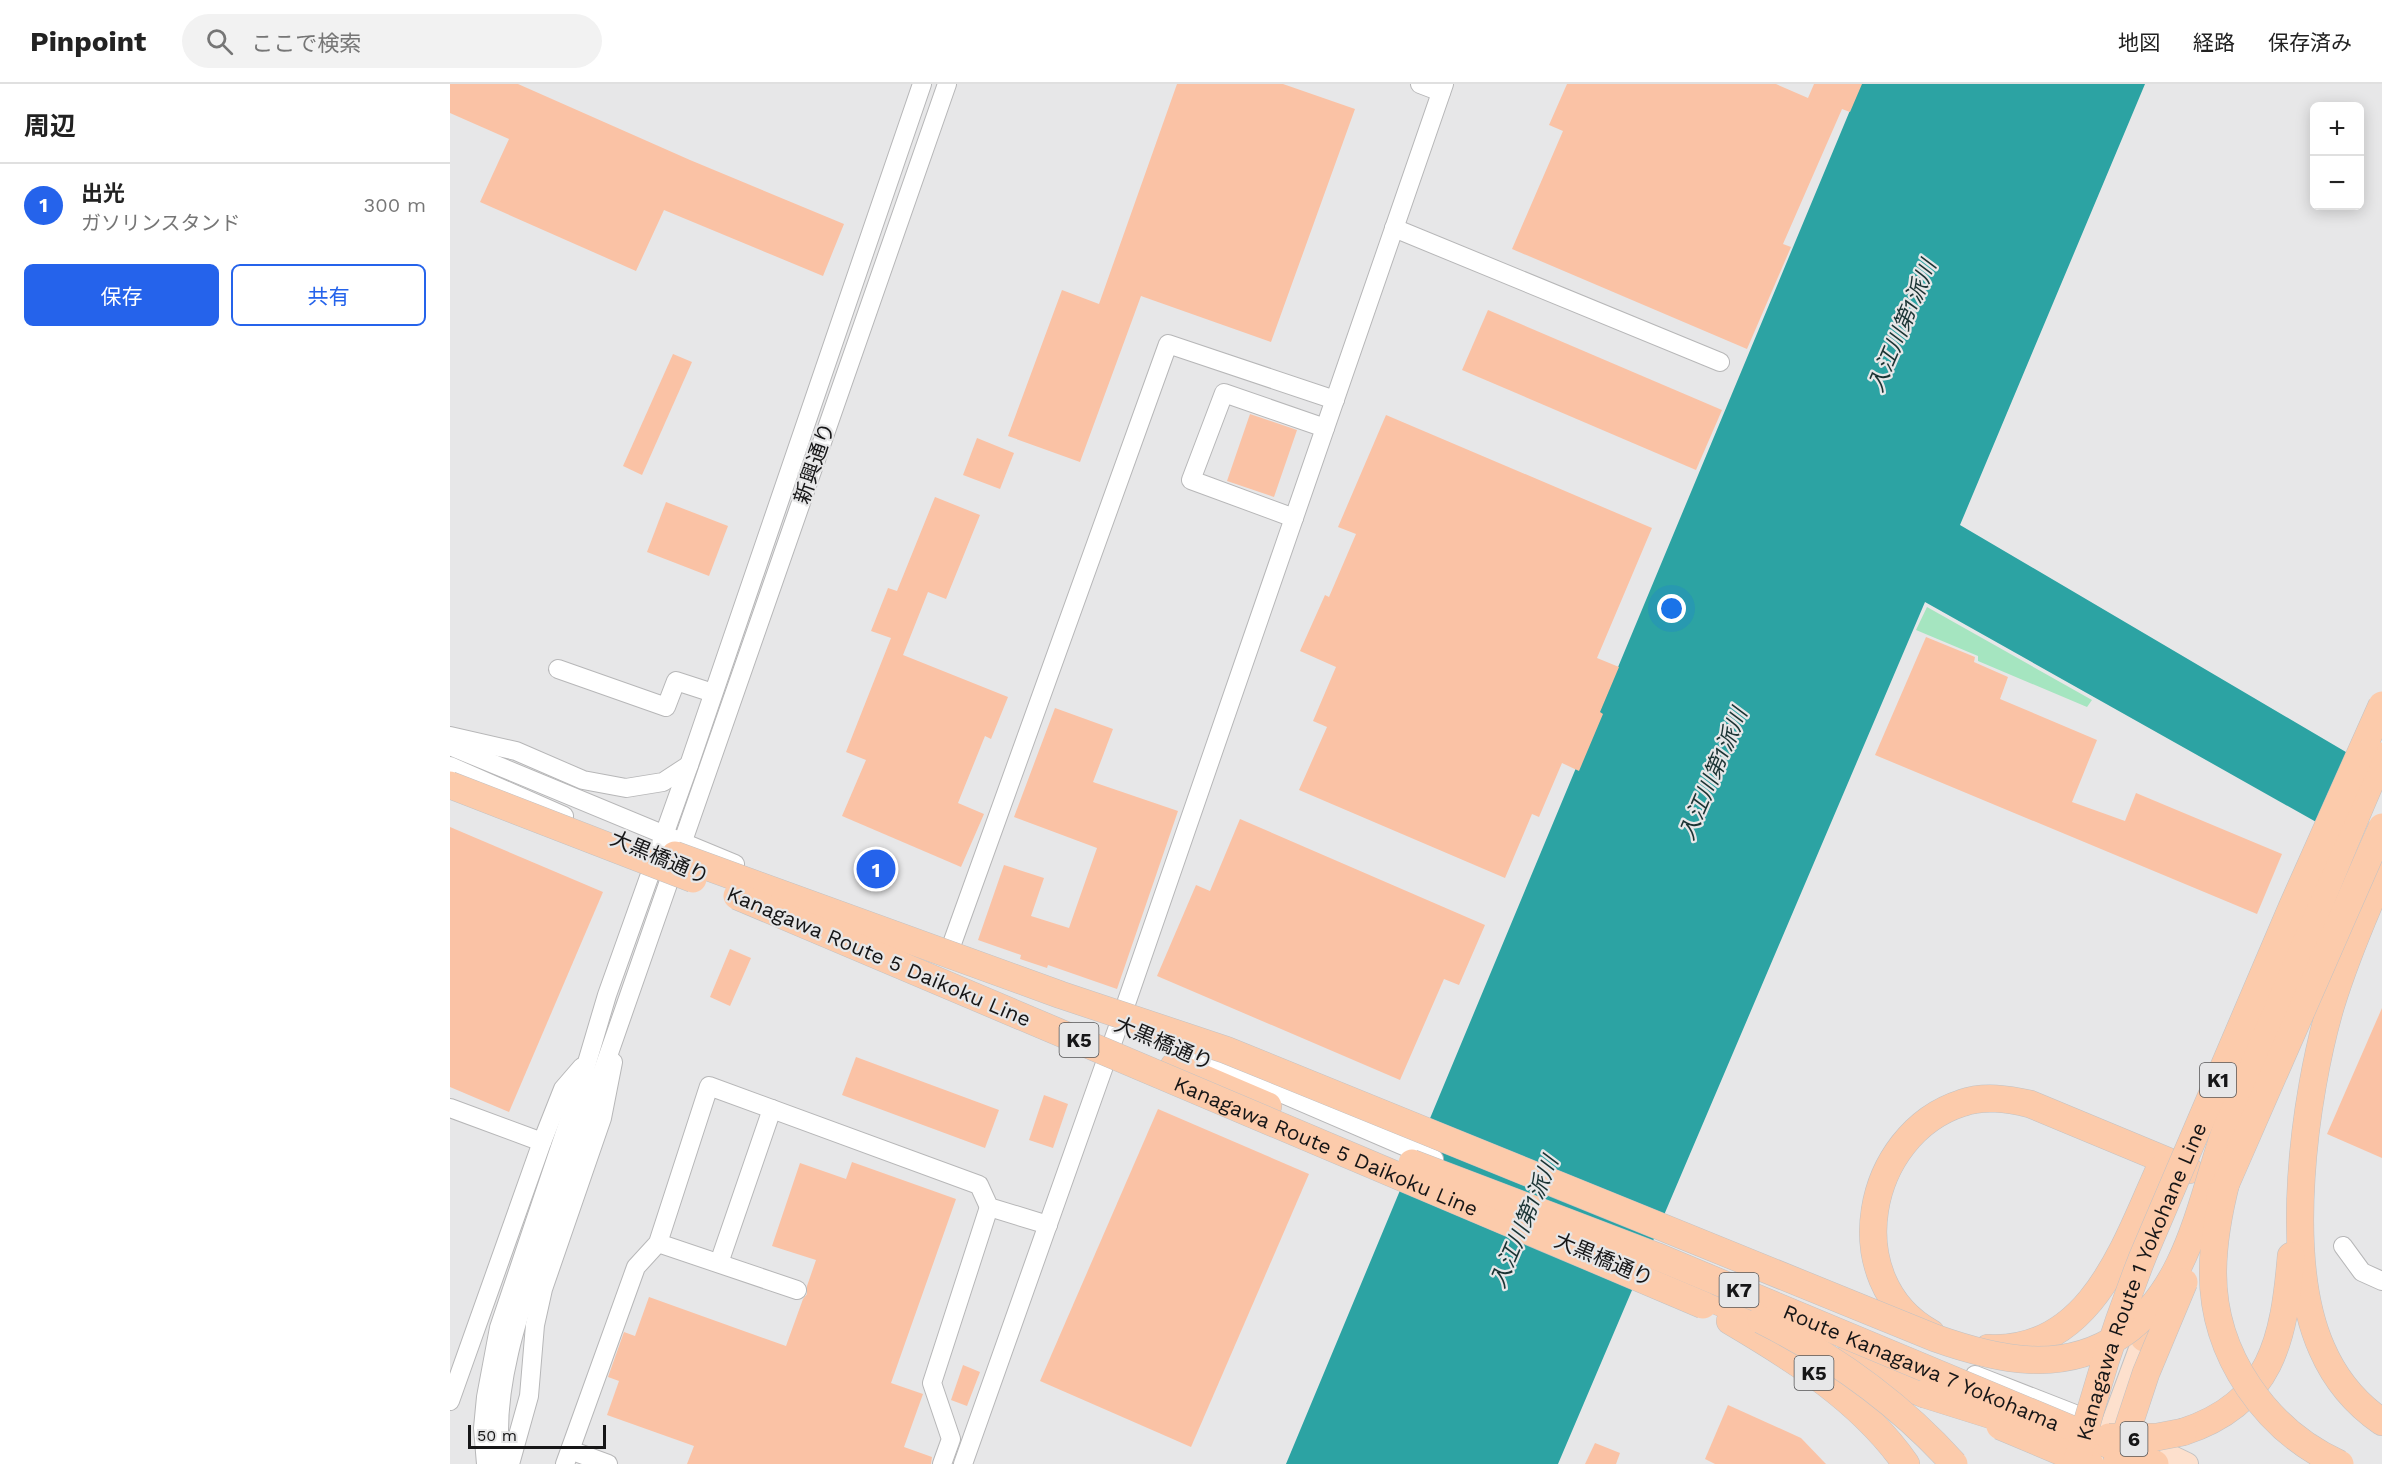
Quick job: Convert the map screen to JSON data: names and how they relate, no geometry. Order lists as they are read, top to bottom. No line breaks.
{"streets":{"highway":["Kanagawa Route 5 Daikoku Line","K5","K1","Kanagawa Route 1 Yokohane Line","K7","Route Kanagawa 7 Yokohama"],"main road":["6"],"street":["新興通り","大黒橋通り"]},"crossings":[["新興通り","大黒橋通り"],["新興通り","Kanagawa Route 5 Daikoku Line"],["大黒橋通り","Kanagawa Route 5 Daikoku Line"],["大黒橋通り","Kanagawa Route 1 Yokohane Line"],["大黒橋通り","Route Kanagawa 7 Yokohama"],["大黒橋通り","6"],["Kanagawa Route 5 Daikoku Line","K5"],["Kanagawa Route 5 Daikoku Line","Route Kanagawa 7 Yokohama"],["K5","Route Kanagawa 7 Yokohama"],["Kanagawa Route 1 Yokohane Line","Route Kanagawa 7 Yokohama"]],"water":["入江川第1派川"],"scale_bar":"50 m","page":{"header":"Pinpoint","search":"ここで検索","nav":["地図","経路","保存済み"],"heading":"周辺","map_buttons":["+","−"],"list":[{"mark":"1","name":"出光","note":"ガソリンスタンド","value":"300 m"}],"buttons":["保存","共有"],"pins":"1","scale":"50 m"}}
